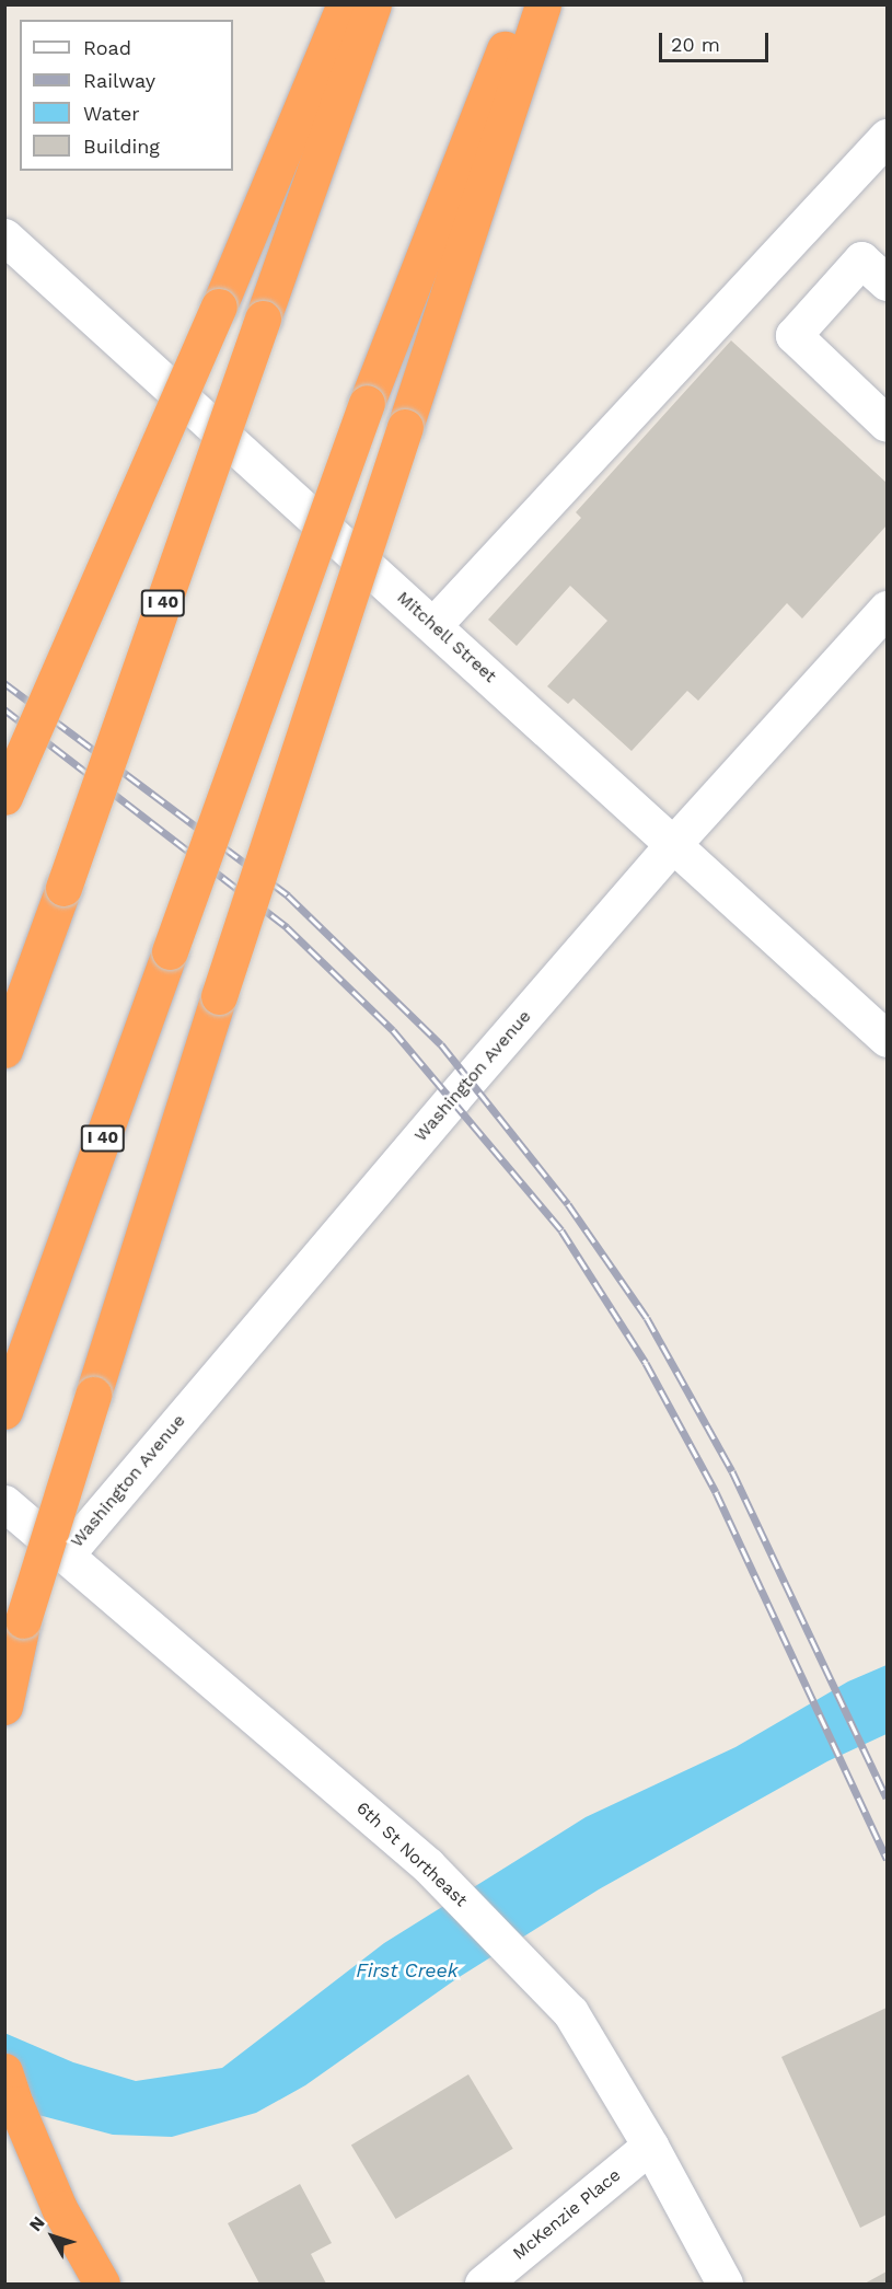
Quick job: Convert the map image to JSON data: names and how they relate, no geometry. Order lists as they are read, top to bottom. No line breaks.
{"streets":{"highway":["I 40"],"street":["Mitchell Street","Washington Avenue","6th St Northeast","McKenzie Place"]},"crossings":[["Mitchell Street","Washington Avenue"],["Washington Avenue","6th St Northeast"],["6th St Northeast","McKenzie Place"]],"water":["First Creek"],"legend":["Road","Railway","Water","Building"],"scale_bar":"20 m","north":"top left"}
